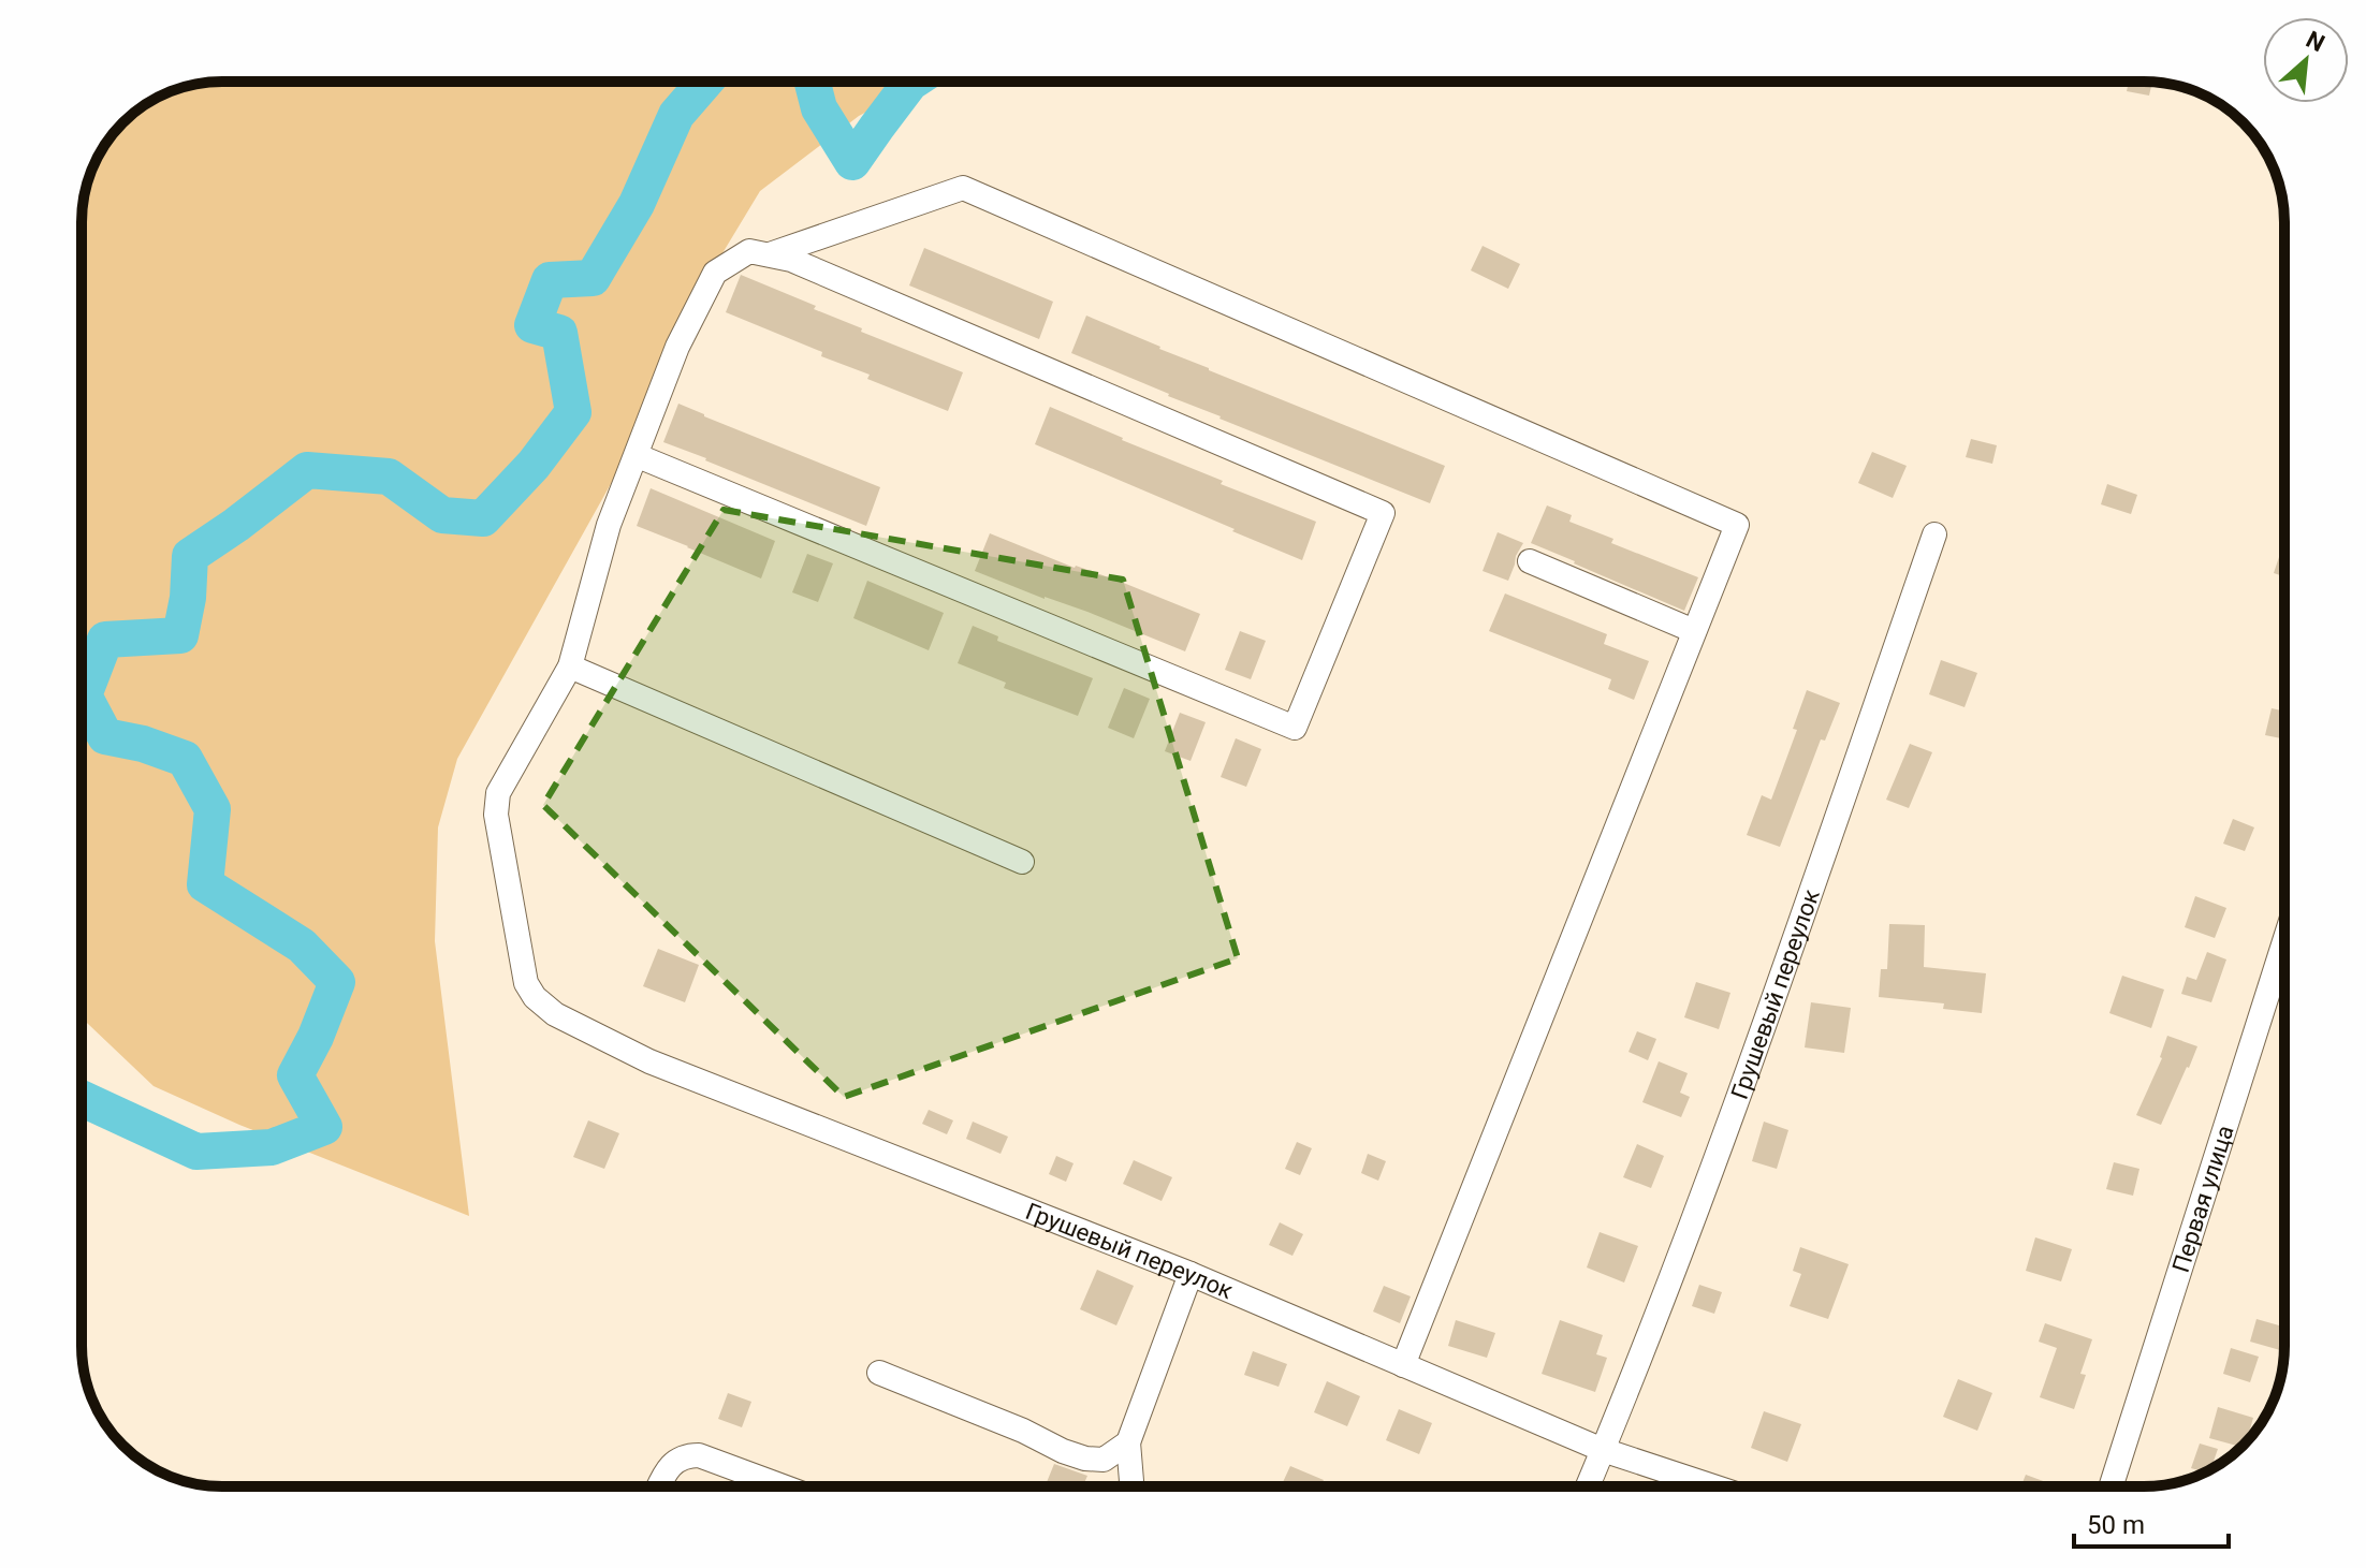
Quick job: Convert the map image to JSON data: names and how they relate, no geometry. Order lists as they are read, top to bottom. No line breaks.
{"streets":{"street":["Грушевый переулок","Первая улица"]},"scale_bar":"50 m","north":"top right"}
